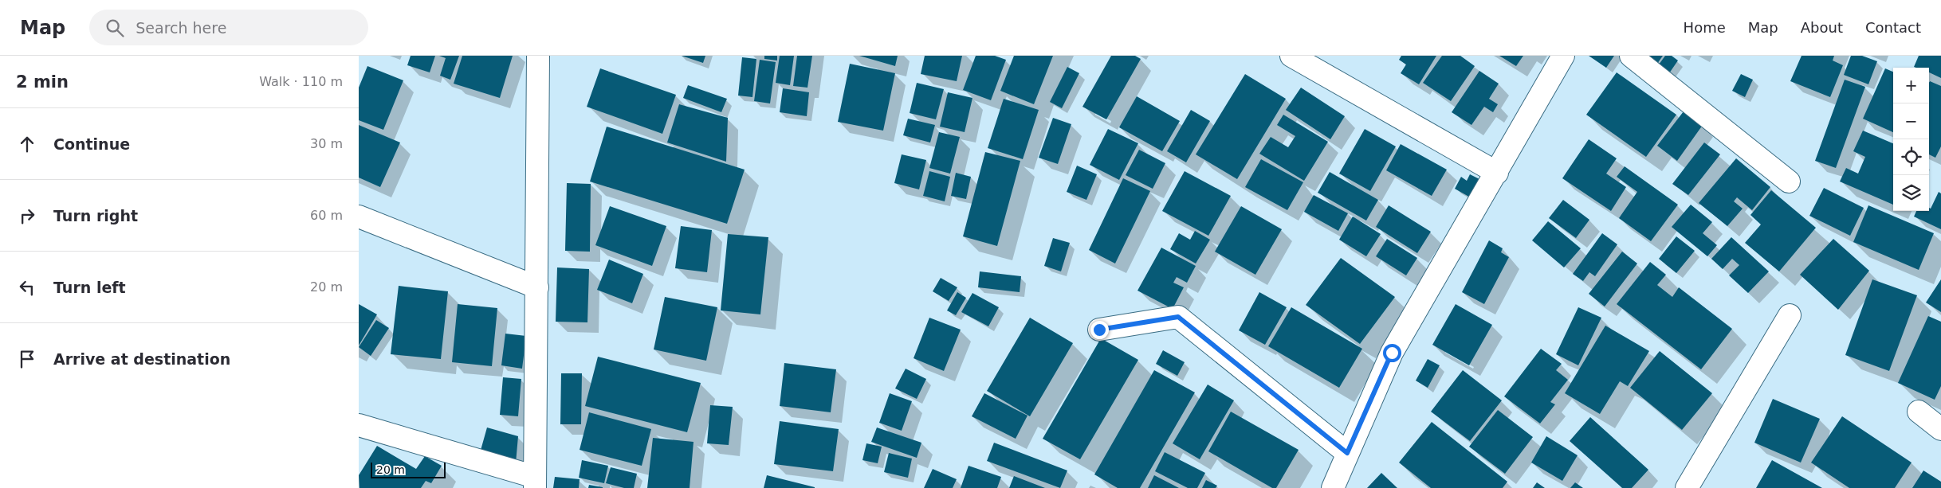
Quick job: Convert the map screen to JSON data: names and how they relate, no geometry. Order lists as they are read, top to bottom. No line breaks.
{"scale_bar":"20 m","page":{"header":"Map","search":"Search here","nav":["Home","Map","About","Contact"],"heading":["2 min","Walk · 110 m"],"map_buttons":["+","−"],"list":[["Continue","30 m"],["Turn right","60 m"],["Turn left","20 m"],"Arrive at destination"],"scale":"20 m"}}
